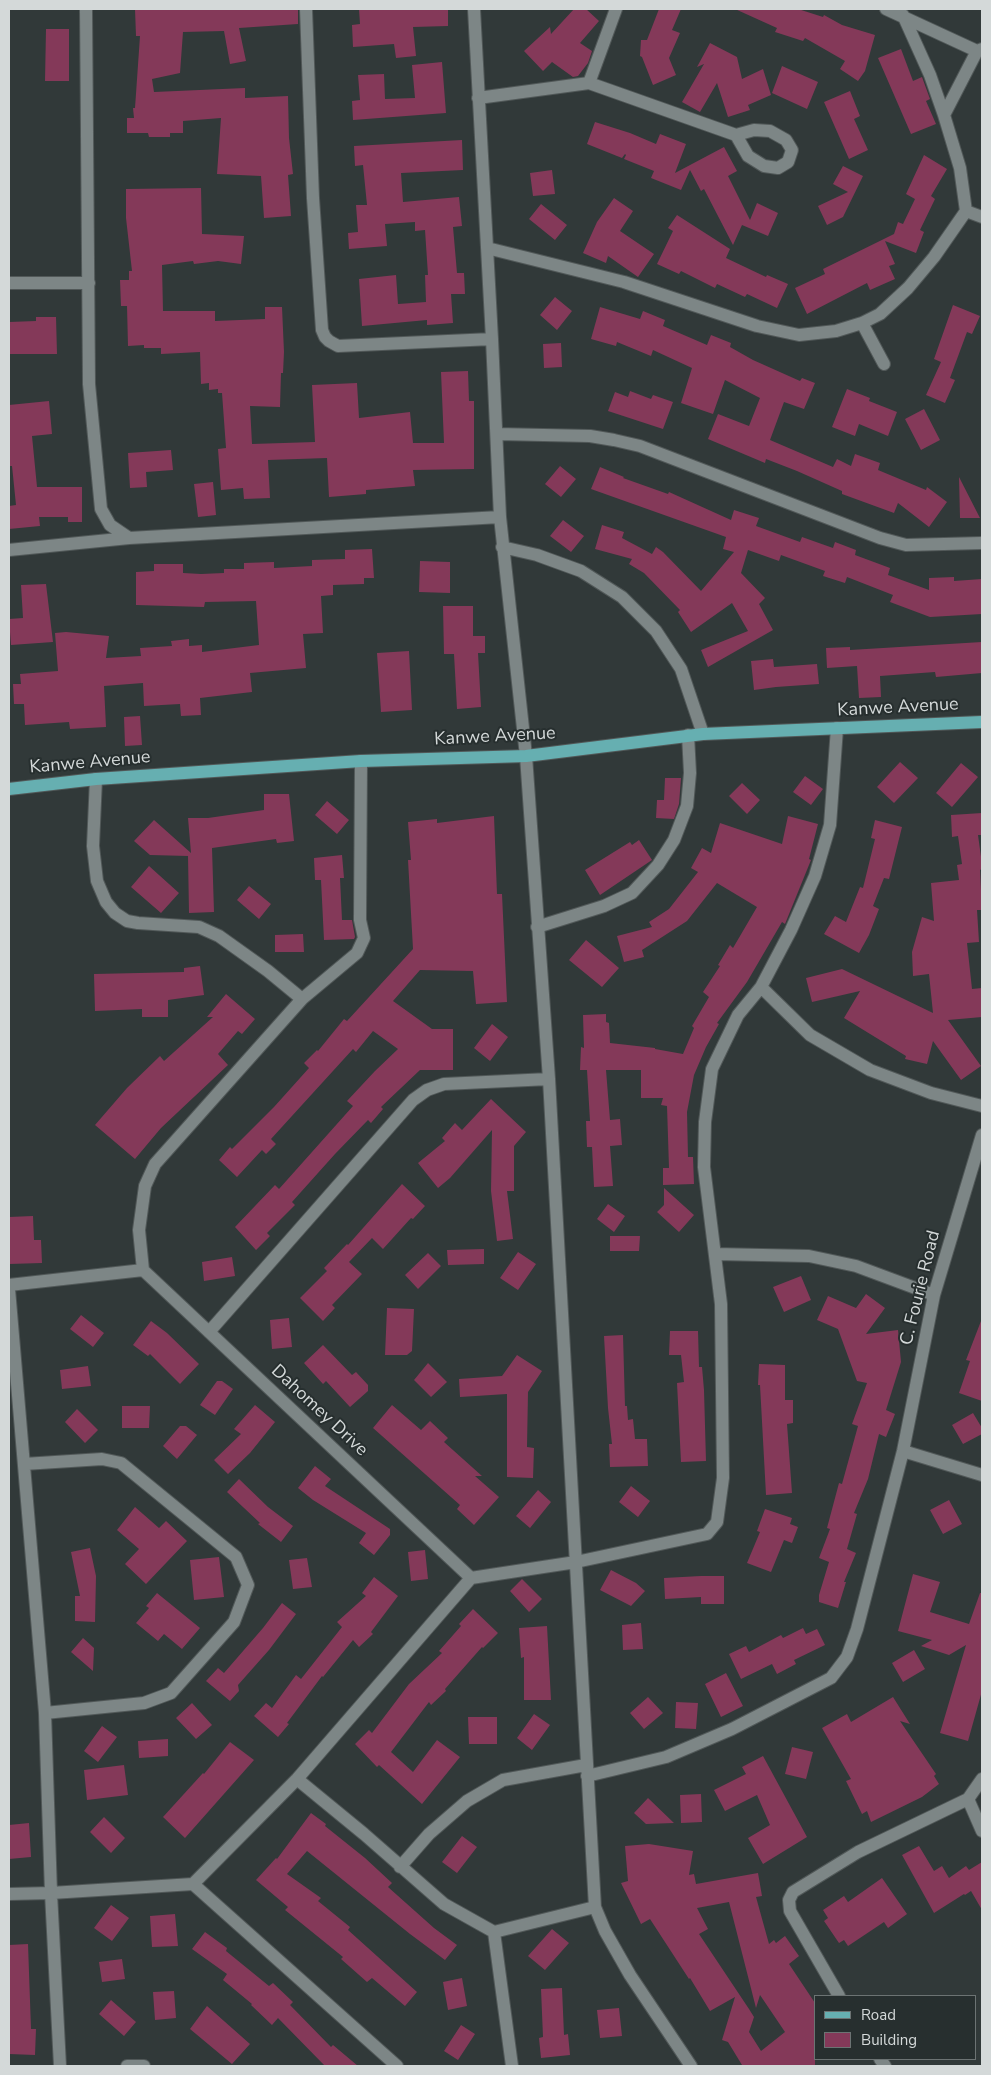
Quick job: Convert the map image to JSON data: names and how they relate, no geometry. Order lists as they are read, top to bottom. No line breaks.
{"streets":{"main road":["Kanwe Avenue"],"street":["C. Fourie Road","Dahomey Drive"]},"legend":["Road","Building"]}
